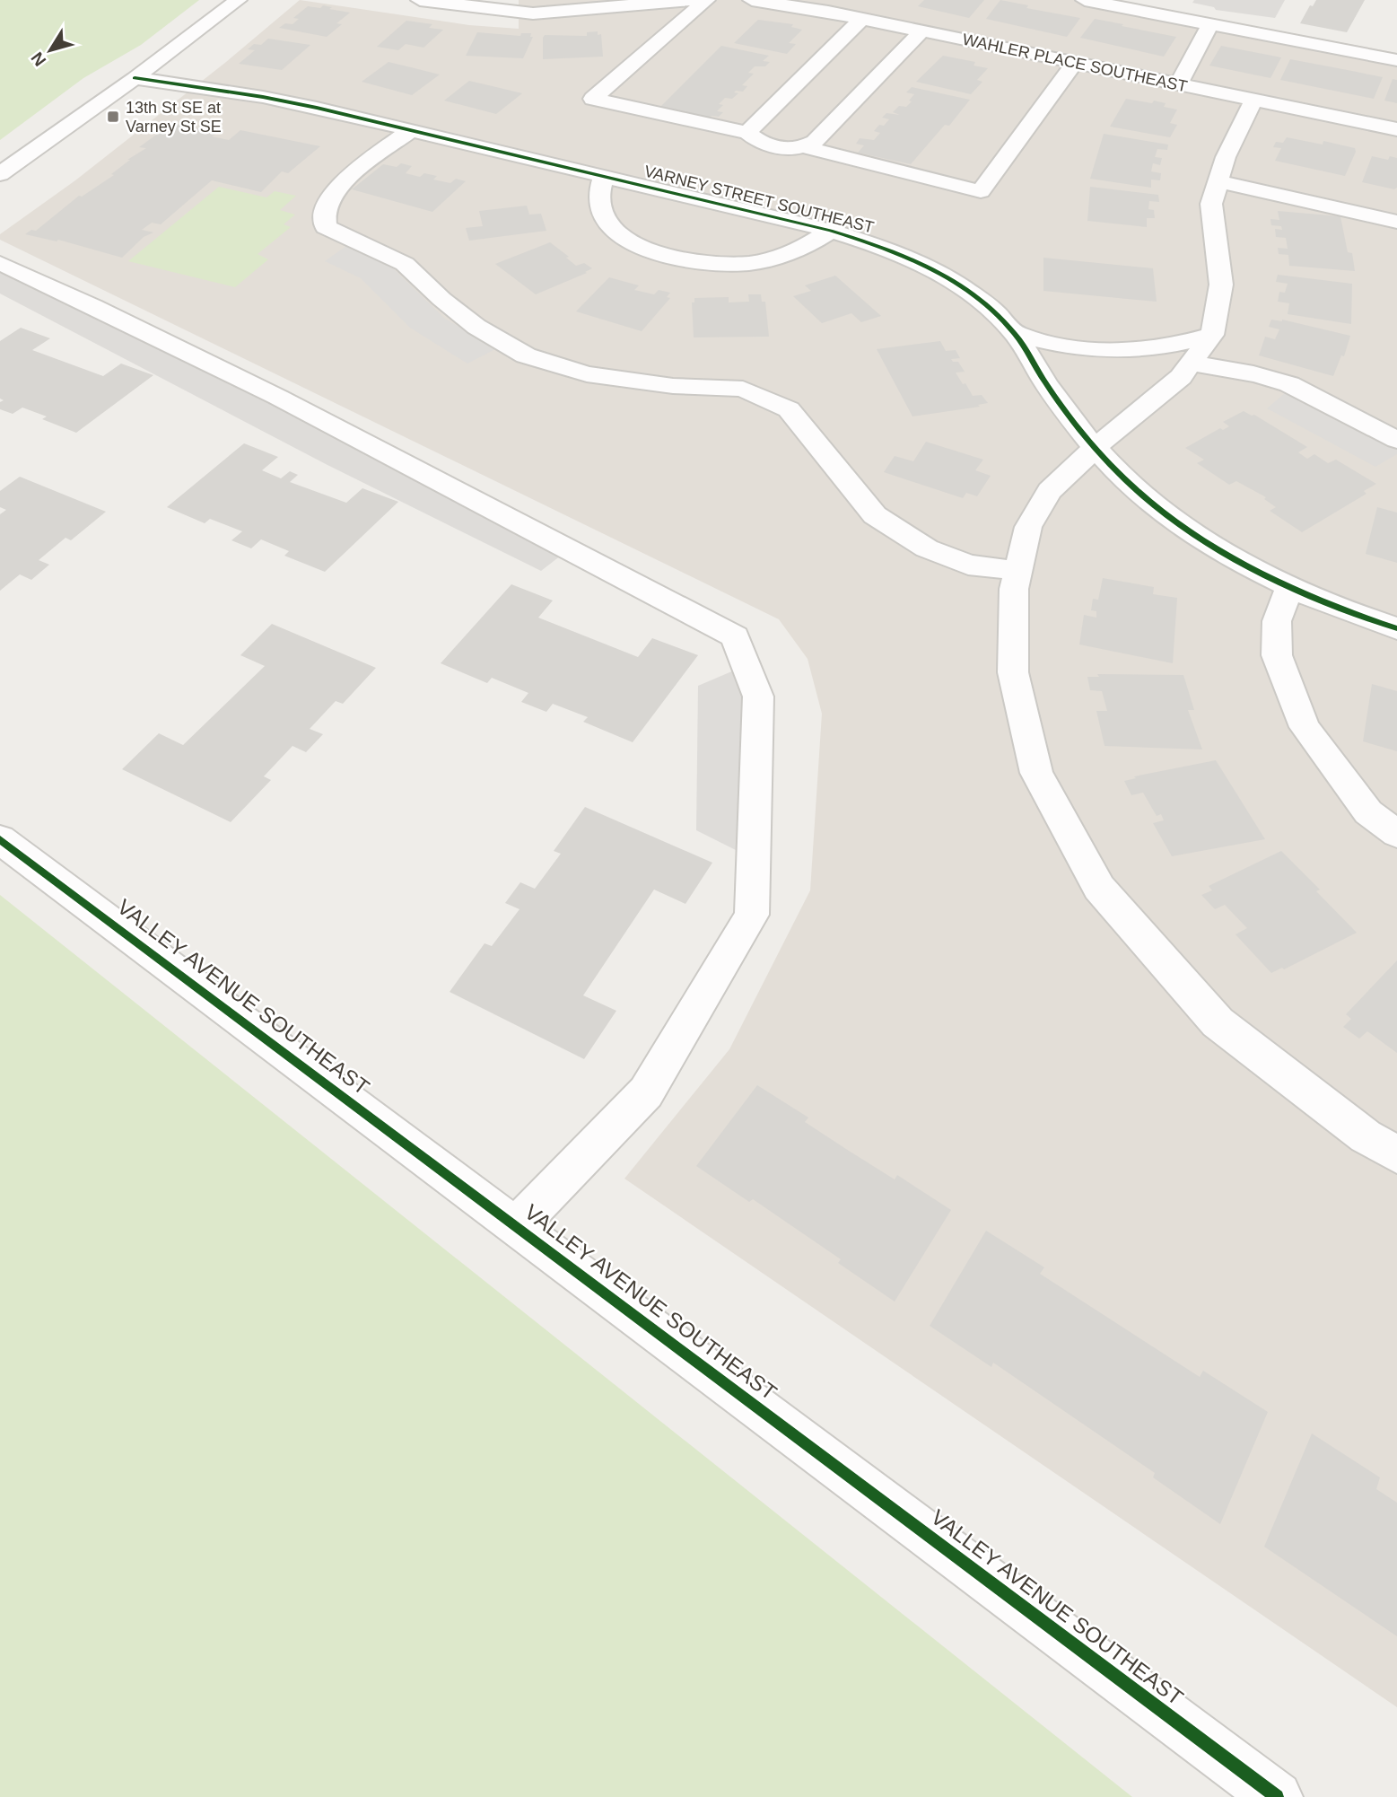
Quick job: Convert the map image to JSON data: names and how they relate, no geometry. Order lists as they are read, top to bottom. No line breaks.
{"streets":{"street":["WAHLER PLACE SOUTHEAST","VARNEY STREET SOUTHEAST","VALLEY AVENUE SOUTHEAST"]},"places":{"transit":["13th St SE at Varney St SE"]},"north":"bottom left"}
